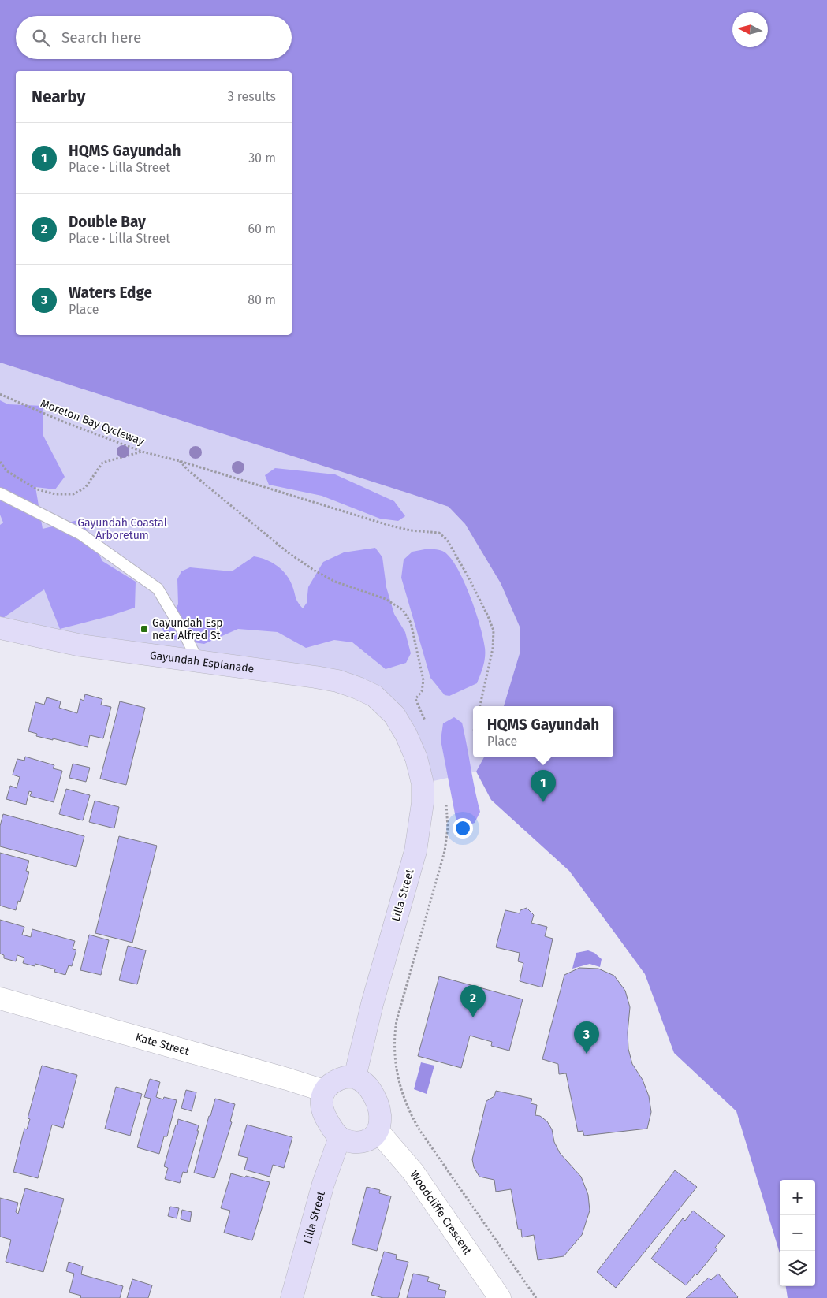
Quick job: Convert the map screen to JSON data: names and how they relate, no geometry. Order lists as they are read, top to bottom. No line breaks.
{"streets":{"street":["Gayundah Esplanade","Lilla Street","Kate Street","Woodcliffe Crescent"],"path":["Moreton Bay Cycleway"]},"crossings":[["Gayundah Esplanade","Lilla Street"],["Lilla Street","Kate Street"],["Lilla Street","Woodcliffe Crescent"],["Kate Street","Woodcliffe Crescent"]],"parks":["Gayundah Coastal Arboretum"],"places":{"transit":["Gayundah Esp near Alfred St"]},"north":"left","page":{"search":"Search here","heading":["Nearby","3 results"],"list":[{"mark":"1","name":"HQMS Gayundah","note":"Place · Lilla Street","value":"30 m"},{"mark":"2","name":"Double Bay","note":"Place · Lilla Street","value":"60 m"},{"mark":"3","name":"Waters Edge","note":"Place","value":"80 m"}],"popup":["HQMS Gayundah","Place"],"pins":["1","2","3"],"map_buttons":["+","−"]}}
